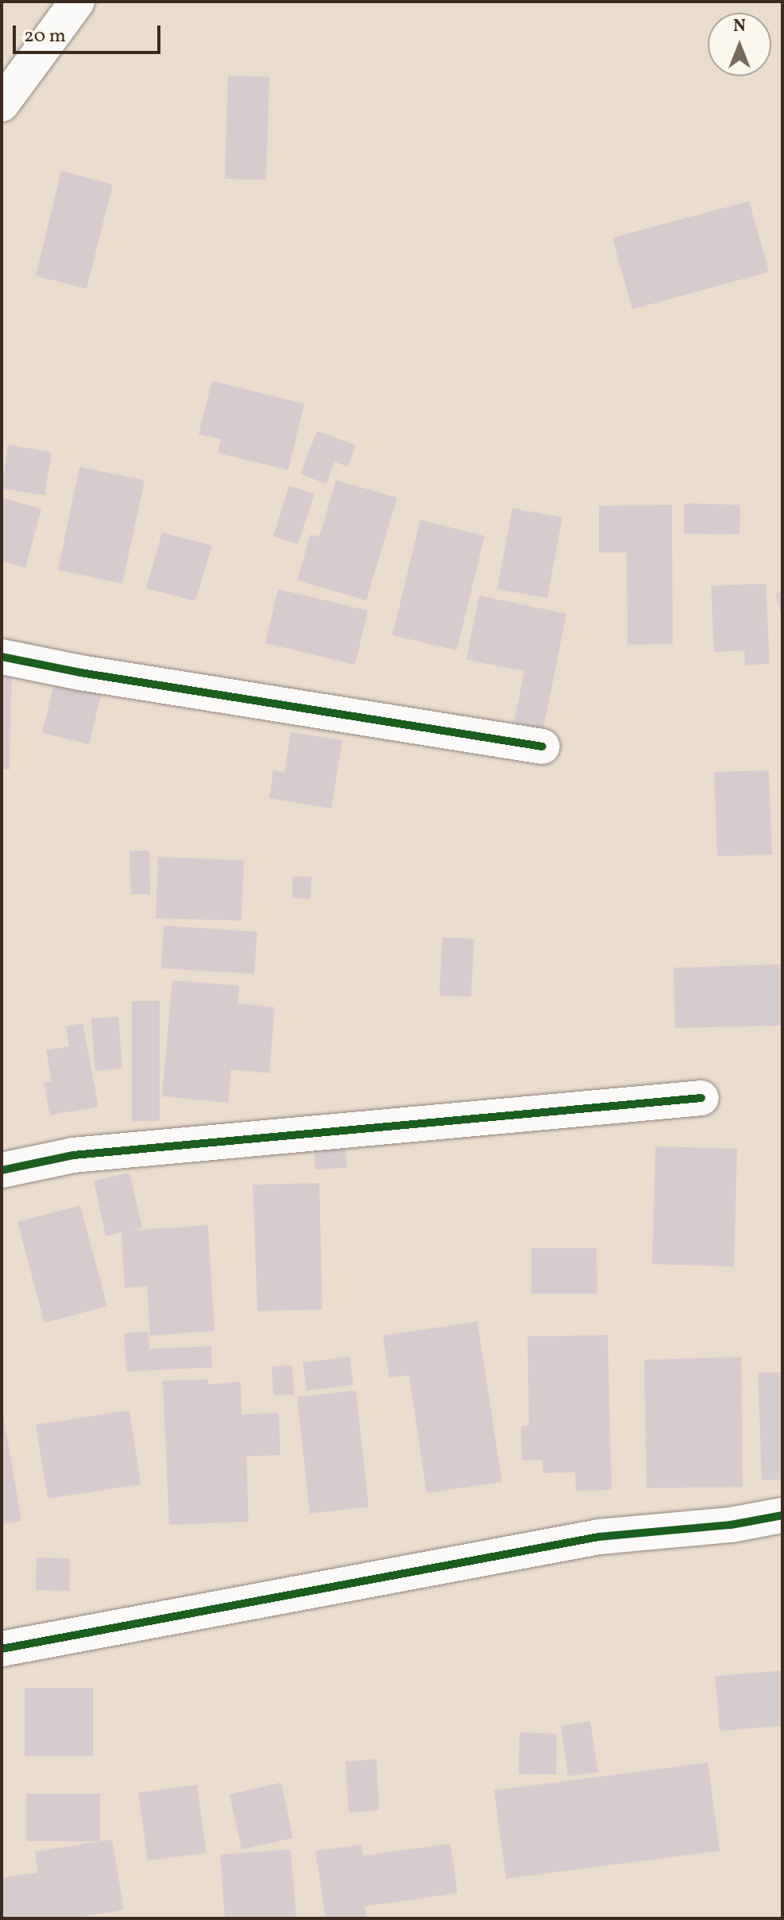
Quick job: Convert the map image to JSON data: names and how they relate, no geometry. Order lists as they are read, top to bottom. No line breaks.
{"scale_bar":"20 m","north":"top"}
